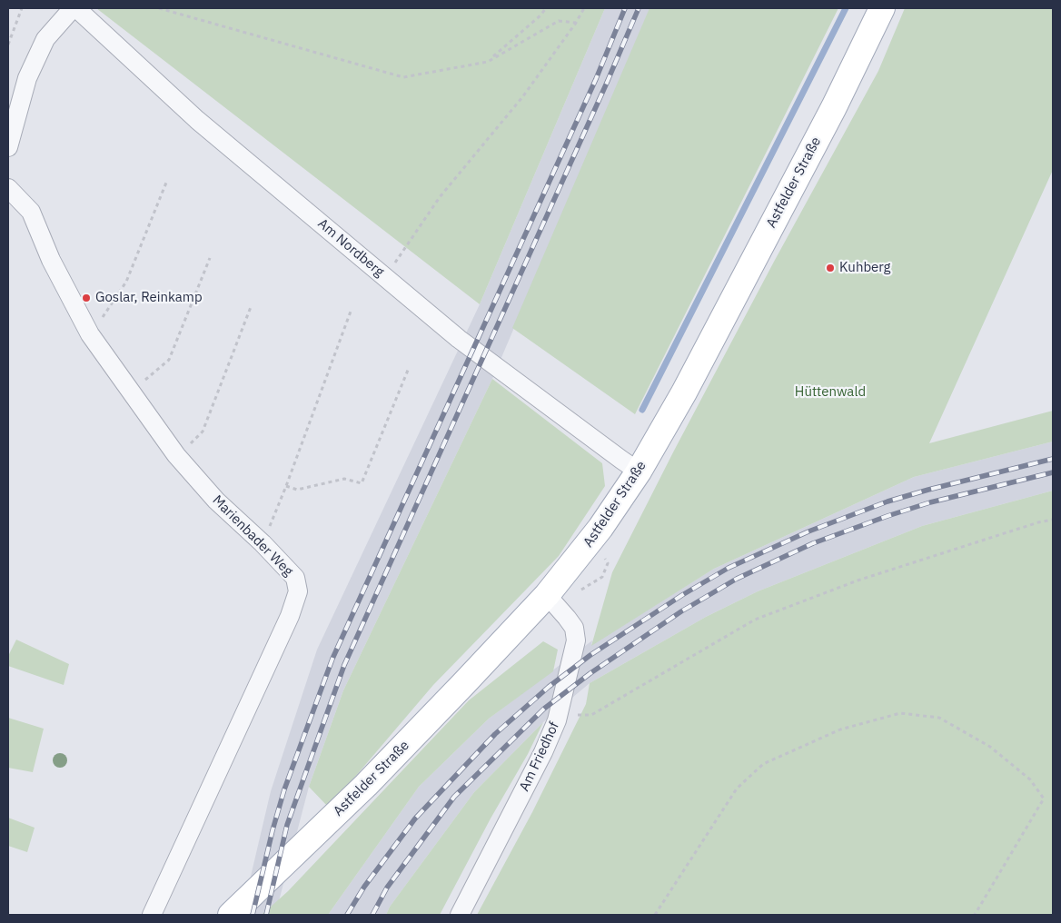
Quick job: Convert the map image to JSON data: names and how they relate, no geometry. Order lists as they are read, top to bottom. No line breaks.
{"streets":{"main road":["Astfelder Straße"],"street":["Am Nordberg","Marienbader Weg","Am Friedhof"]},"crossings":[["Astfelder Straße","Am Nordberg"],["Astfelder Straße","Am Friedhof"]],"parks":["Hüttenwald"],"places":["Kuhberg","Goslar, Reinkamp"]}
